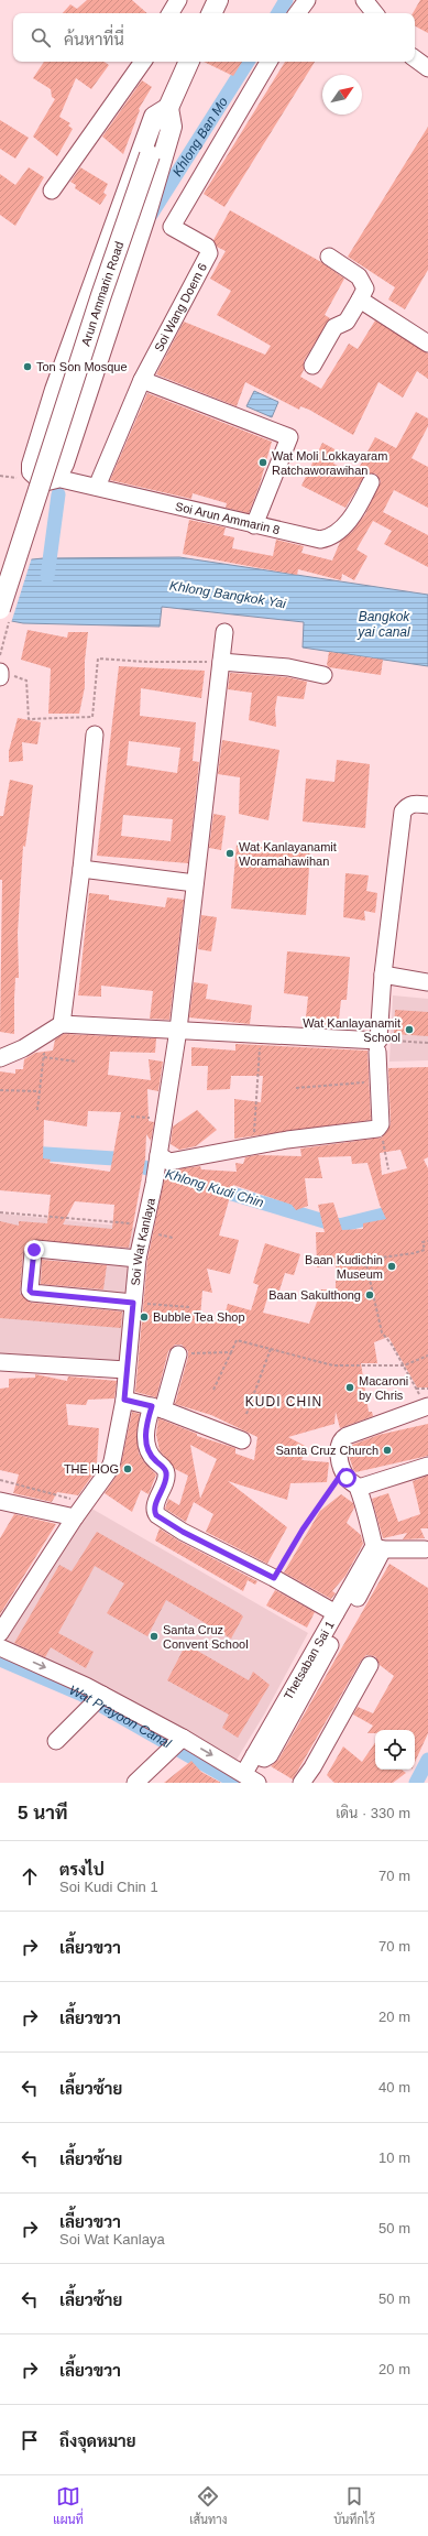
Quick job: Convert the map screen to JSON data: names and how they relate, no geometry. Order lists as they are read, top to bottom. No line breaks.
{"streets":{"main road":["Arun Ammarin Road"],"street":["Soi Wang Doem 6","Soi Arun Ammarin 8","Soi Wat Kanlaya","Thetsaban Sai 1"]},"crossings":[["Soi Wang Doem 6","Soi Arun Ammarin 8"]],"districts":["KUDI CHIN"],"water":["Khlong Ban Mo","Khlong Bangkok Yai","Bangkok yai canal","Khlong Kudi Chin","Wat Prayoon Canal"],"places":["Ton Son Mosque","Wat Moli Lokkayaram Ratchaworawihan","Wat Kanlayanamit Woramahawihan","Wat Kanlayanamit School","Baan Kudichin Museum","Baan Sakulthong","Bubble Tea Shop","Macaroni by Chris","Santa Cruz Church","THE HOG","Santa Cruz Convent School"],"north":"top right","page":{"search":"ค้นหาที่นี่","heading":["5 นาที","เดิน · 330 m"],"list":[["ตรงไป","Soi Kudi Chin 1","70 m"],["เลี้ยวขวา","70 m"],["เลี้ยวขวา","20 m"],["เลี้ยวซ้าย","40 m"],["เลี้ยวซ้าย","10 m"],["เลี้ยวขวา","Soi Wat Kanlaya","50 m"],["เลี้ยวซ้าย","50 m"],["เลี้ยวขวา","20 m"],"ถึงจุดหมาย"],"nav":["แผนที่","เส้นทาง","บันทึกไว้"]}}
